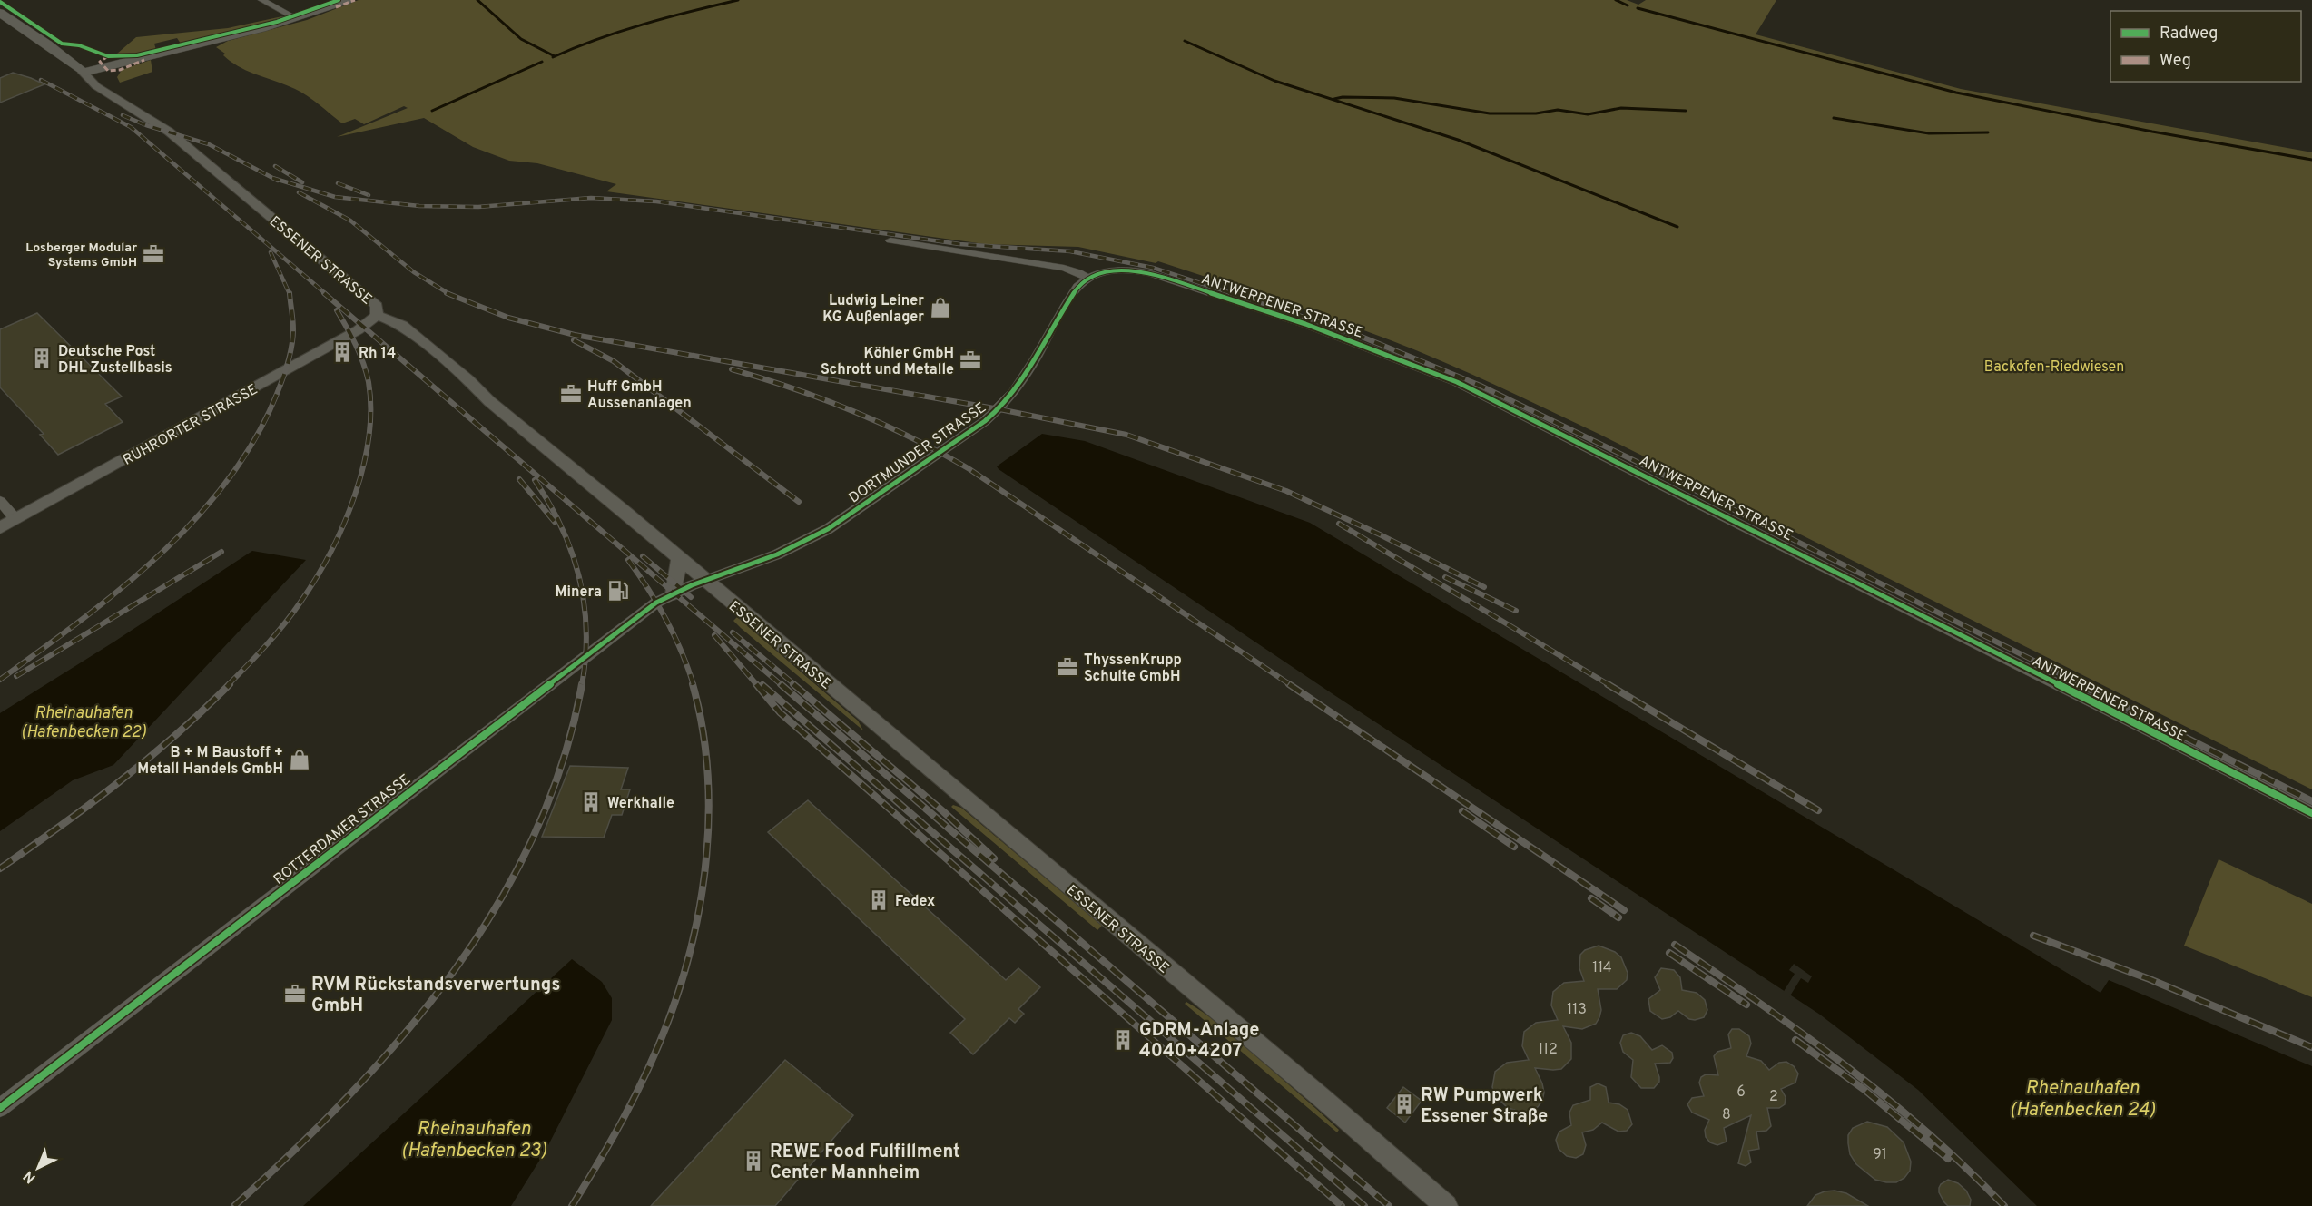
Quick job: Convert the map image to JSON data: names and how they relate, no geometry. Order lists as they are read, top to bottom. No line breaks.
{"streets":{"street":["ESSENER STRASSE","ANTWERPENER STRASSE","RUHRORTER STRASSE","DORTMUNDER STRASSE","ROTTERDAMER STRASSE"]},"crossings":[["ESSENER STRASSE","RUHRORTER STRASSE"],["ESSENER STRASSE","DORTMUNDER STRASSE"],["ESSENER STRASSE","ROTTERDAMER STRASSE"],["ANTWERPENER STRASSE","DORTMUNDER STRASSE"],["DORTMUNDER STRASSE","ROTTERDAMER STRASSE"]],"water":["Rheinauhafen (Hafenbecken 22)","Rheinauhafen (Hafenbecken 24)","Rheinauhafen (Hafenbecken 23)"],"parks":["Backofen-Riedwiesen"],"places":{"office":["Losberger Modular Systems GmbH","Köhler GmbH Schrott und Metalle","Huff GmbH Aussenanlagen","ThyssenKrupp Schulte GmbH","RVM Rückstandsverwertungs GmbH"],"shop":["Ludwig Leiner KG Außenlager","B + M Baustoff + Metall Handels GmbH"],"building":["Rh 14","Deutsche Post DHL Zustellbasis","Werkhalle","Fedex","GDRM-Anlage 4040+4207","RW Pumpwerk Essener Straße","REWE Food Fulfillment Center Mannheim"],"fuel station":["Minera"]},"house_numbers":["114","113","112","6","2","8","91"],"legend":["Radweg","Weg"],"north":"bottom left"}
